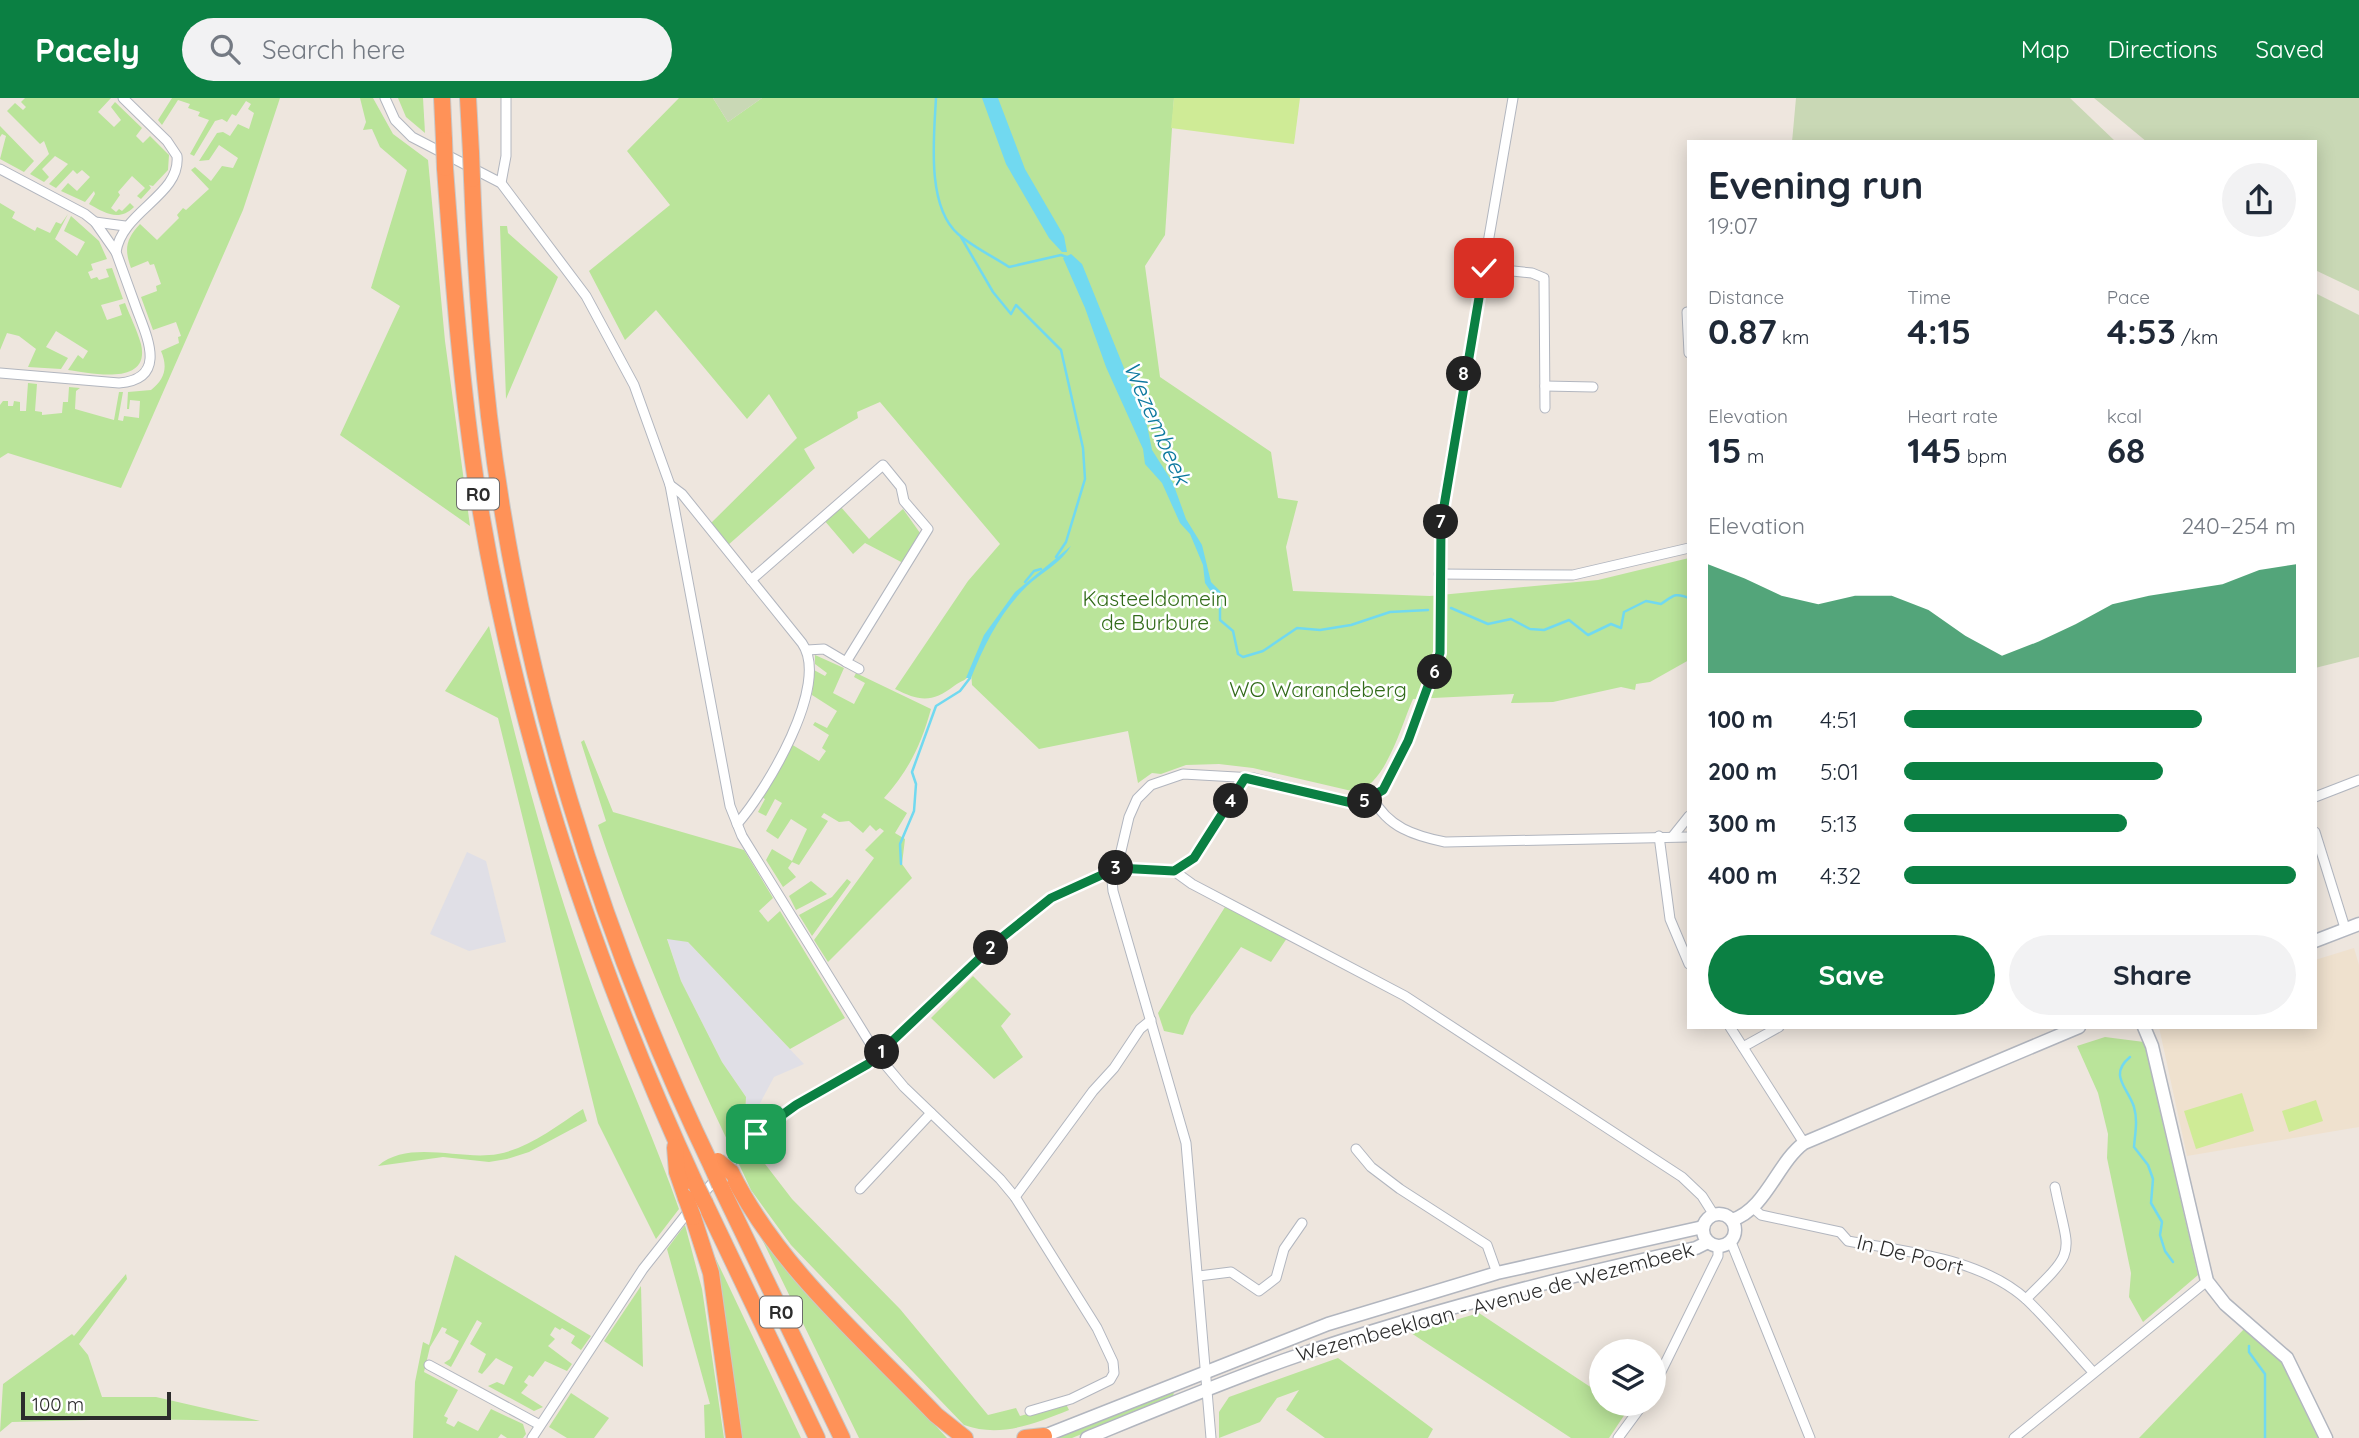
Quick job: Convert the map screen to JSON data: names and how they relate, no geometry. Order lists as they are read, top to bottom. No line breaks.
{"streets":{"highway":["R0"],"main road":["Wezembeeklaan - Avenue de Wezembeek"],"street":["In De Poort"]},"water":["Wezembeek"],"parks":["Kasteeldomein de Burbure","WO Warandeberg"],"scale_bar":"100 m","page":{"header":"Pacely","search":"Search here","nav":["Map","Directions","Saved"],"heading":["Evening run","19:07"],"stats":[["Distance","0.87 km"],["Time","4:15"],["Pace","4:53 /km"],["Elevation","15 m"],["Heart rate","145 bpm"],["kcal","68"]],"pins":["8","7","6","4","5","3","2","1"],"chart":["Elevation","240–254 m"],"list":[{"name":"100 m","note":"4:51"},{"name":"200 m","note":"5:01"},{"name":"300 m","note":"5:13"},{"name":"400 m","note":"4:32"}],"buttons":["Save","Share"],"scale":"100 m"}}
